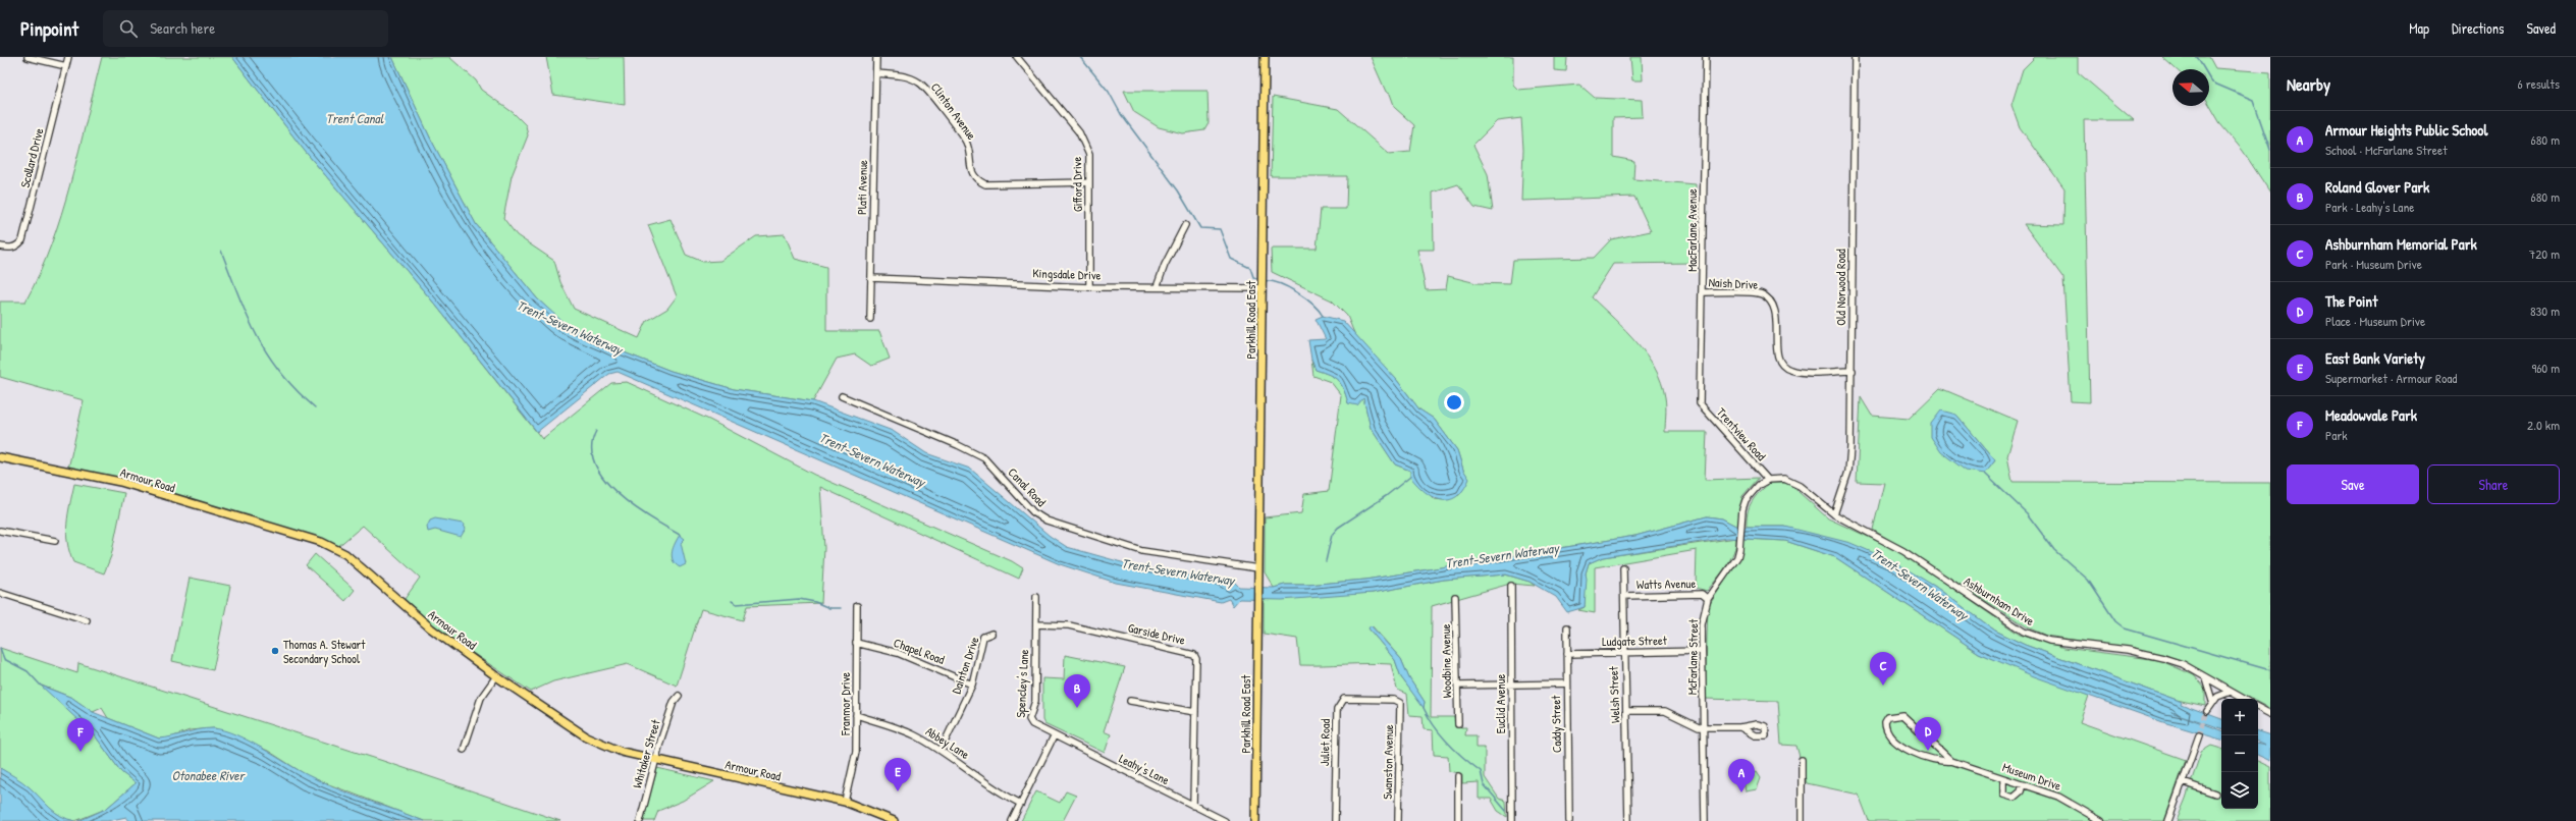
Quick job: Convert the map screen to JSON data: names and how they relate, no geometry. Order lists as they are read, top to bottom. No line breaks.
{"streets":{"main road":["Parkhill Road East","Armour Road"],"street":["Clinton Avenue","Scollard Drive","Gifford Drive","Plati Avenue","MacFarlane Avenue","Kingsdale Drive","Naish Drive","Old Norwood Road","Trentview Road","Canal Road","Watts Avenue","Ashburnham Drive","Garside Drive","Ludgate Street","Chapel Road","McFarlane Street","Woodbine Avenue","Dainton Drive","Spencley's Lane","Welsh Street","Franmor Drive","Euclid Avenue","Caddy Street","Abbey Lane","Juliet Road","Whitaker Street","Swanston Avenue","Leahy's Lane","Museum Drive"]},"crossings":[["Clinton Avenue","Gifford Drive"],["Clinton Avenue","Plati Avenue"],["Gifford Drive","Kingsdale Drive"],["Plati Avenue","Kingsdale Drive"],["MacFarlane Avenue","Naish Drive"],["MacFarlane Avenue","Trentview Road"],["Kingsdale Drive","Parkhill Road East"],["Naish Drive","Old Norwood Road"],["Old Norwood Road","Ashburnham Drive"],["Parkhill Road East","Canal Road"],["Trentview Road","Ashburnham Drive"],["Trentview Road","McFarlane Street"],["Armour Road","Franmor Drive"],["Armour Road","Whitaker Street"],["Watts Avenue","McFarlane Street"],["Watts Avenue","Welsh Street"],["Ashburnham Drive","McFarlane Street"],["Garside Drive","Spencley's Lane"],["Garside Drive","Leahy's Lane"],["Ludgate Street","McFarlane Street"],["Ludgate Street","Welsh Street"],["Ludgate Street","Caddy Street"],["Chapel Road","Dainton Drive"],["Chapel Road","Franmor Drive"],["Dainton Drive","Abbey Lane"],["Spencley's Lane","Leahy's Lane"],["Franmor Drive","Abbey Lane"],["Juliet Road","Swanston Avenue"]],"water":["Trent Canal","Trent–Severn Waterway","Otonabee River"],"places":["Thomas A. Stewart Secondary School"],"north":"left","page":{"header":"Pinpoint","search":"Search here","nav":["Map","Directions","Saved"],"heading":["Nearby","6 results"],"list":[{"mark":"A","name":"Armour Heights Public School","note":"School · McFarlane Street","value":"680 m"},{"mark":"B","name":"Roland Glover Park","note":"Park · Leahy's Lane","value":"680 m"},{"mark":"C","name":"Ashburnham Memorial Park","note":"Park · Museum Drive","value":"720 m"},{"mark":"D","name":"The Point","note":"Place · Museum Drive","value":"830 m"},{"mark":"E","name":"East Bank Variety","note":"Supermarket · Armour Road","value":"960 m"},{"mark":"F","name":"Meadowvale Park","note":"Park","value":"2.0 km"}],"buttons":["Save","Share"],"pins":["C","B","D","F","E","A"],"map_buttons":["+","−"]}}
